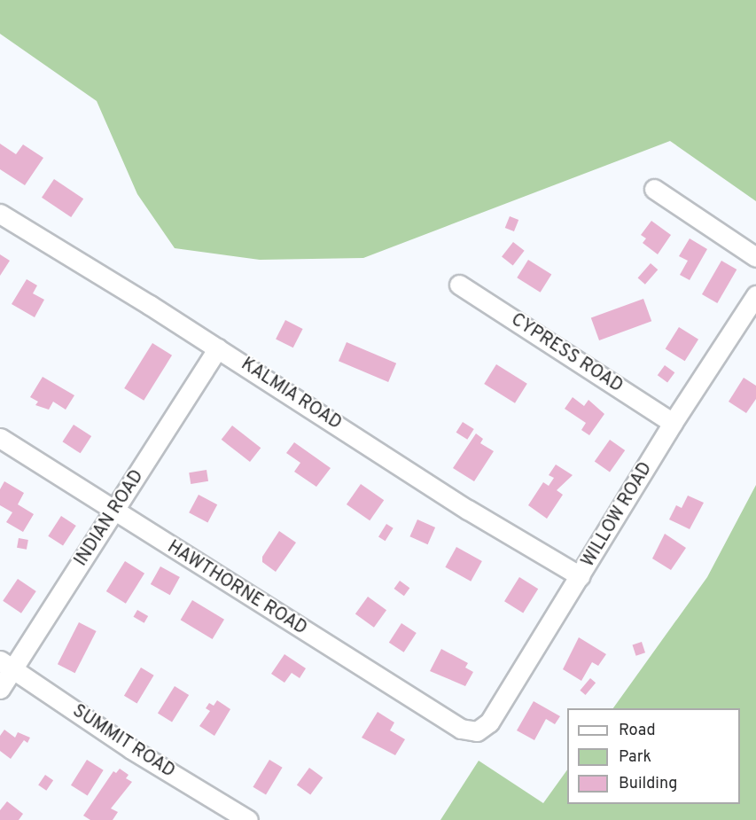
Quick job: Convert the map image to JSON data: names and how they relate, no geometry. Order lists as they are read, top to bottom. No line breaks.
{"streets":{"street":["CYPRESS ROAD","KALMIA ROAD","WILLOW ROAD","INDIAN ROAD","HAWTHORNE ROAD","SUMMIT ROAD"]},"crossings":[["CYPRESS ROAD","WILLOW ROAD"],["KALMIA ROAD","WILLOW ROAD"],["KALMIA ROAD","INDIAN ROAD"],["WILLOW ROAD","HAWTHORNE ROAD"],["INDIAN ROAD","HAWTHORNE ROAD"],["INDIAN ROAD","SUMMIT ROAD"]],"legend":["Road","Park","Building"]}
